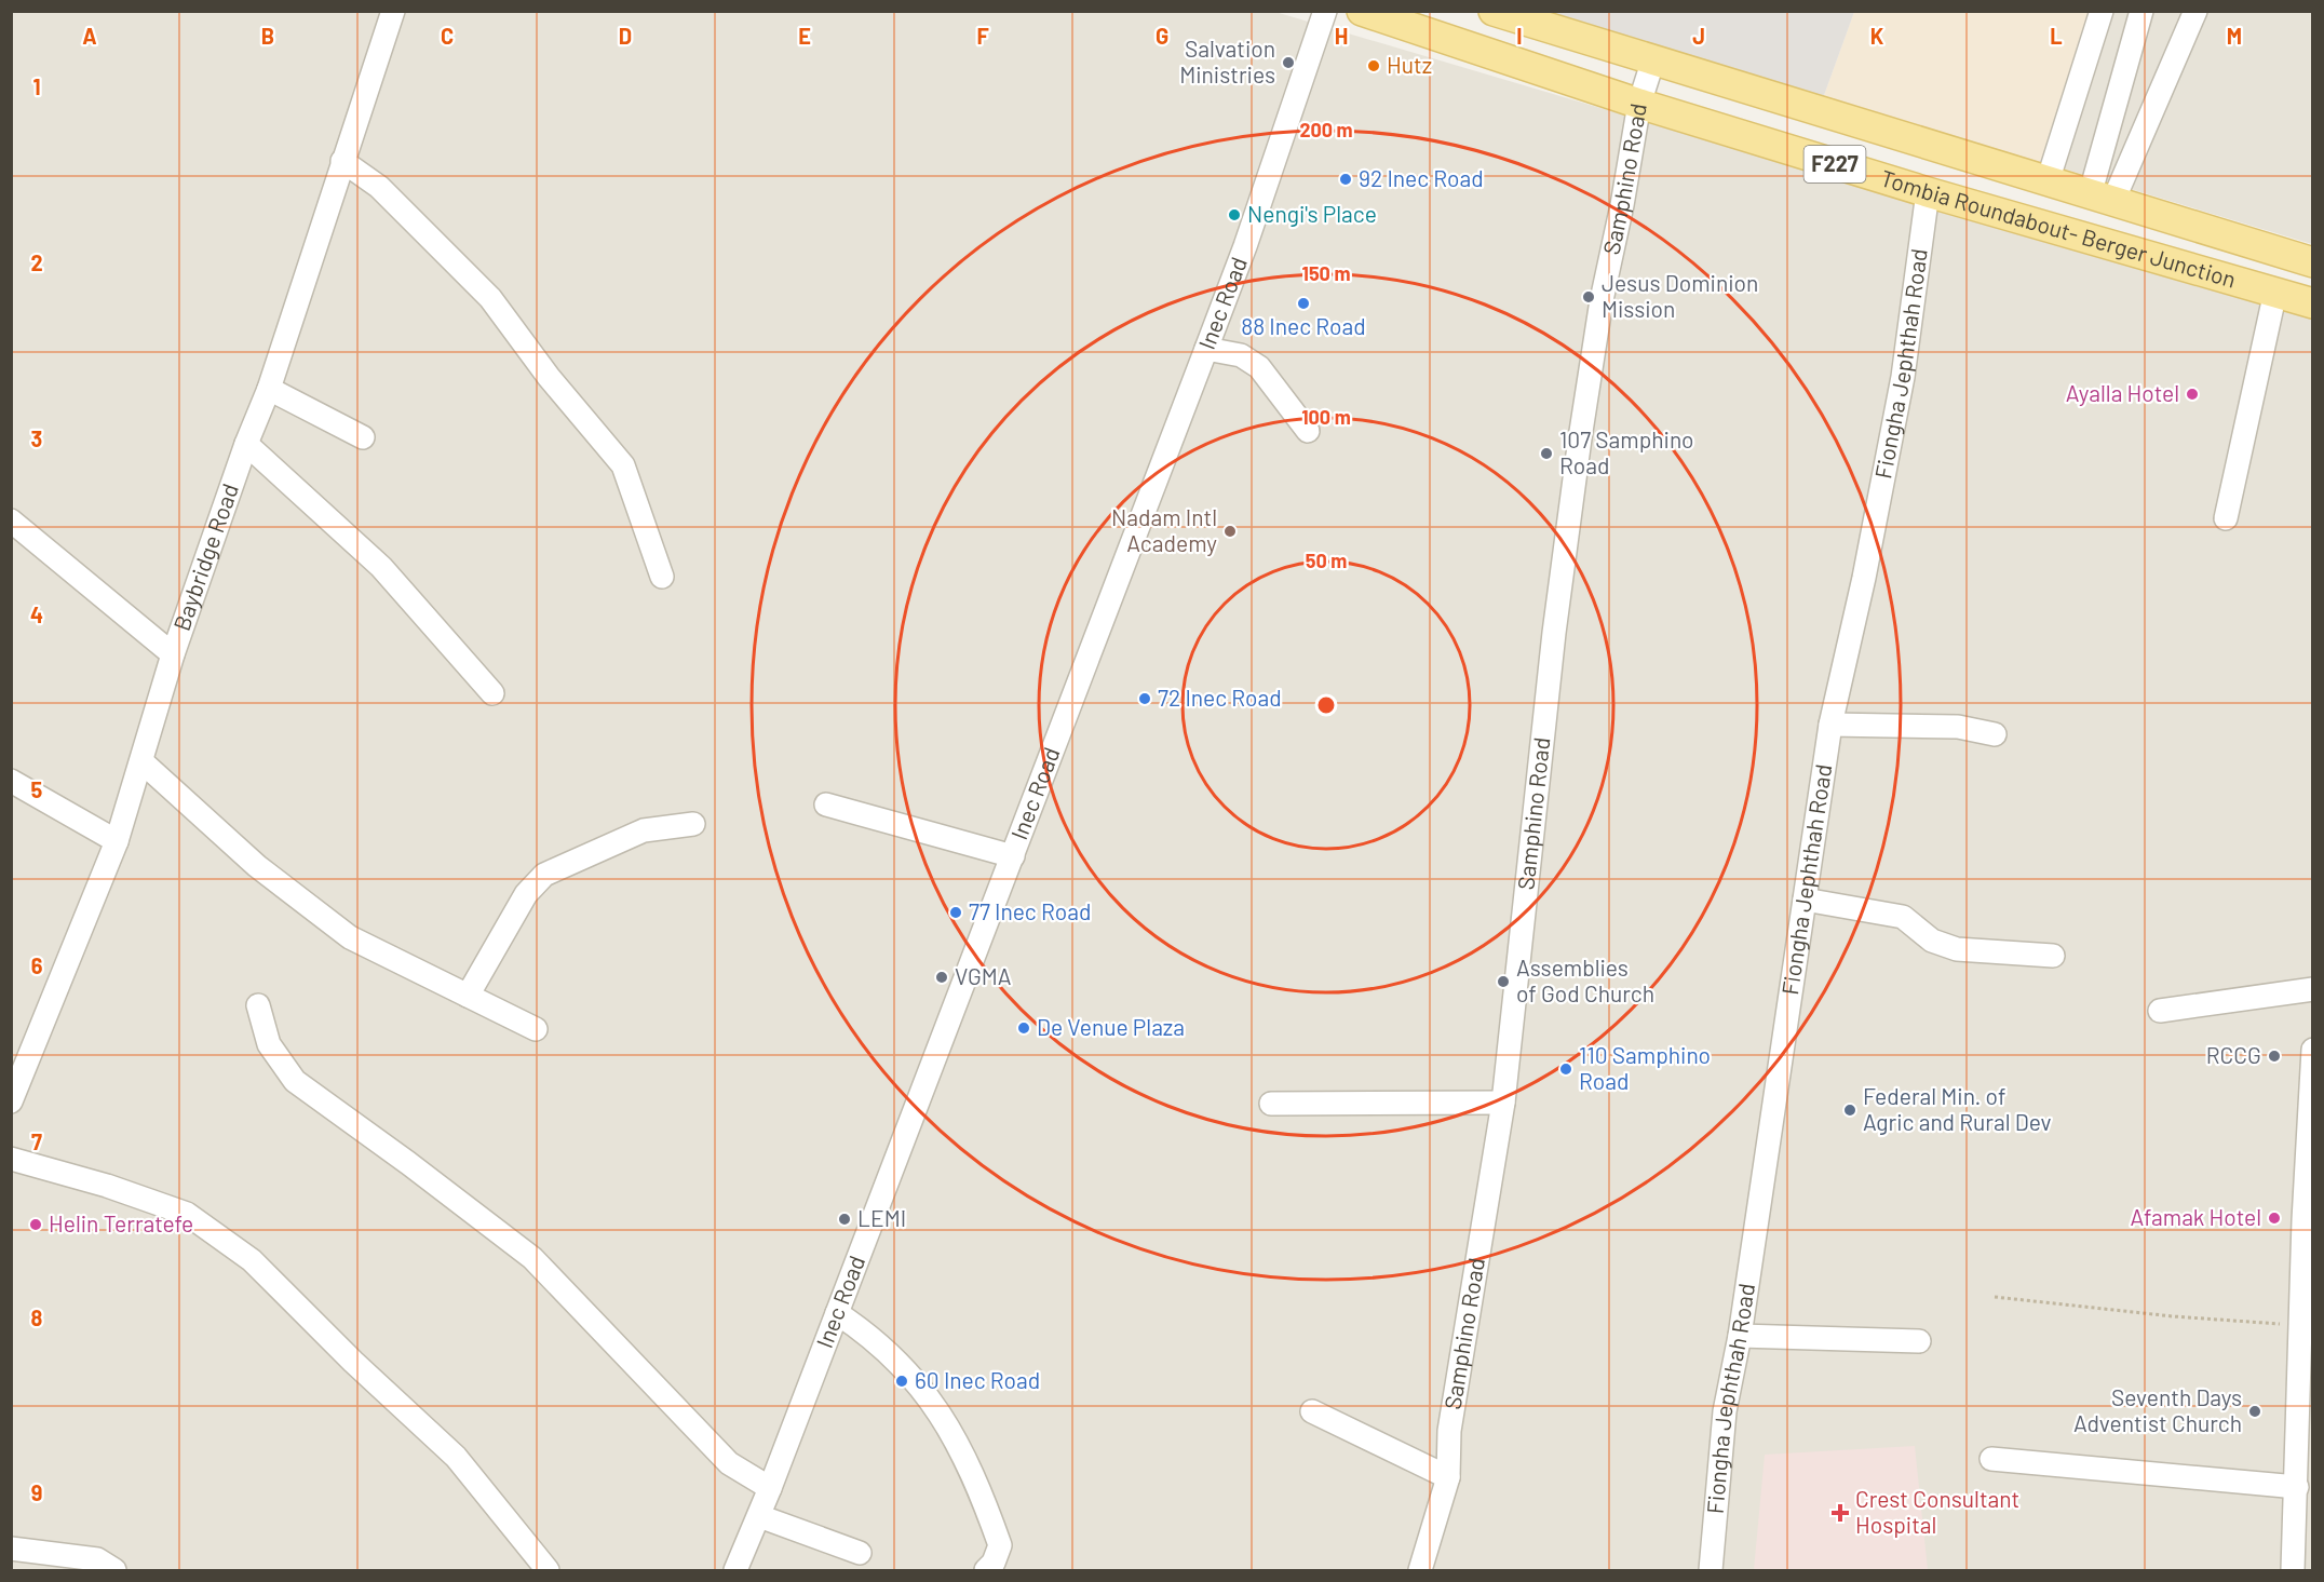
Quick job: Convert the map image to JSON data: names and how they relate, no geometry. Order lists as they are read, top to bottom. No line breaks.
{"streets":{"main road":["F227","Tombia Roundabout- Berger Junction"],"street":["Samphino Road","Inec Road","Fiongha Jephthah Road","Baybridge Road"]},"crossings":[["Samphino Road","Tombia Roundabout- Berger Junction"],["Tombia Roundabout- Berger Junction","Fiongha Jephthah Road"]],"places":{"other":["Salvation Ministries","Hutz","92 Inec Road","Nengi's Place","Jesus Dominion Mission","88 Inec Road","Ayalla Hotel","107 Samphino Road","Nadam Intl Academy","72 Inec Road","77 Inec Road","VGMA","Assemblies of God Church","De Venue Plaza","RCCG","110 Samphino Road","Federal Min. of Agric and Rural Dev","Afamak Hotel","LEMI","Helin Terratefe","60 Inec Road","Seventh Days Adventist Church"],"health":["Crest Consultant Hospital"]},"grid":{"columns":["A","B","C","D","E","F","G","H","I","J","K","L","M"],"rows":["1","2","3","4","5","6","7","8","9"]},"rings":["200 m","150 m","100 m","50 m"]}
